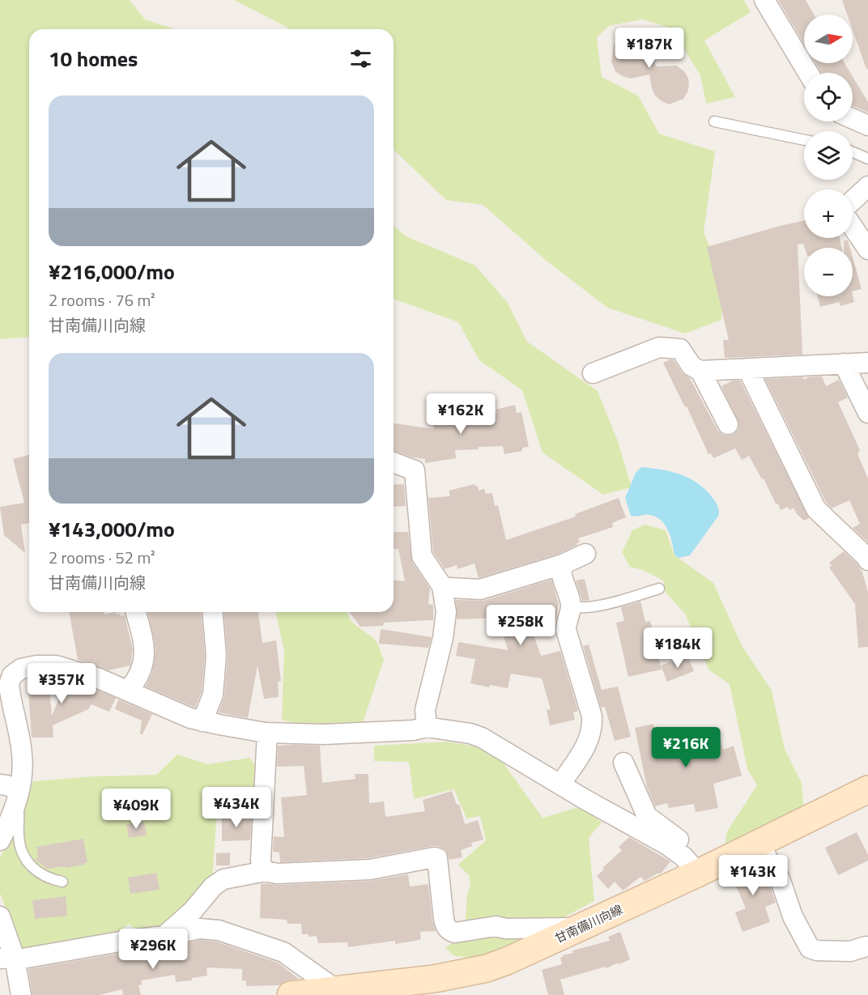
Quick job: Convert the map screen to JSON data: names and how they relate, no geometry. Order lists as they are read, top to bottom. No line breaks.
{"streets":{"main road":["甘南備川向線"]},"north":"right","page":{"map_buttons":["+","−"],"price":["¥187K","¥162K","¥258K","¥184K","¥357K","¥216K","¥434K","¥409K","¥143K","¥296K"],"heading":"10 homes","list":[{"name":"¥216,000/mo","note":"2 rooms · 76 m² · 甘南備川向線"},{"name":"¥143,000/mo","note":"2 rooms · 52 m² · 甘南備川向線"}]}}
